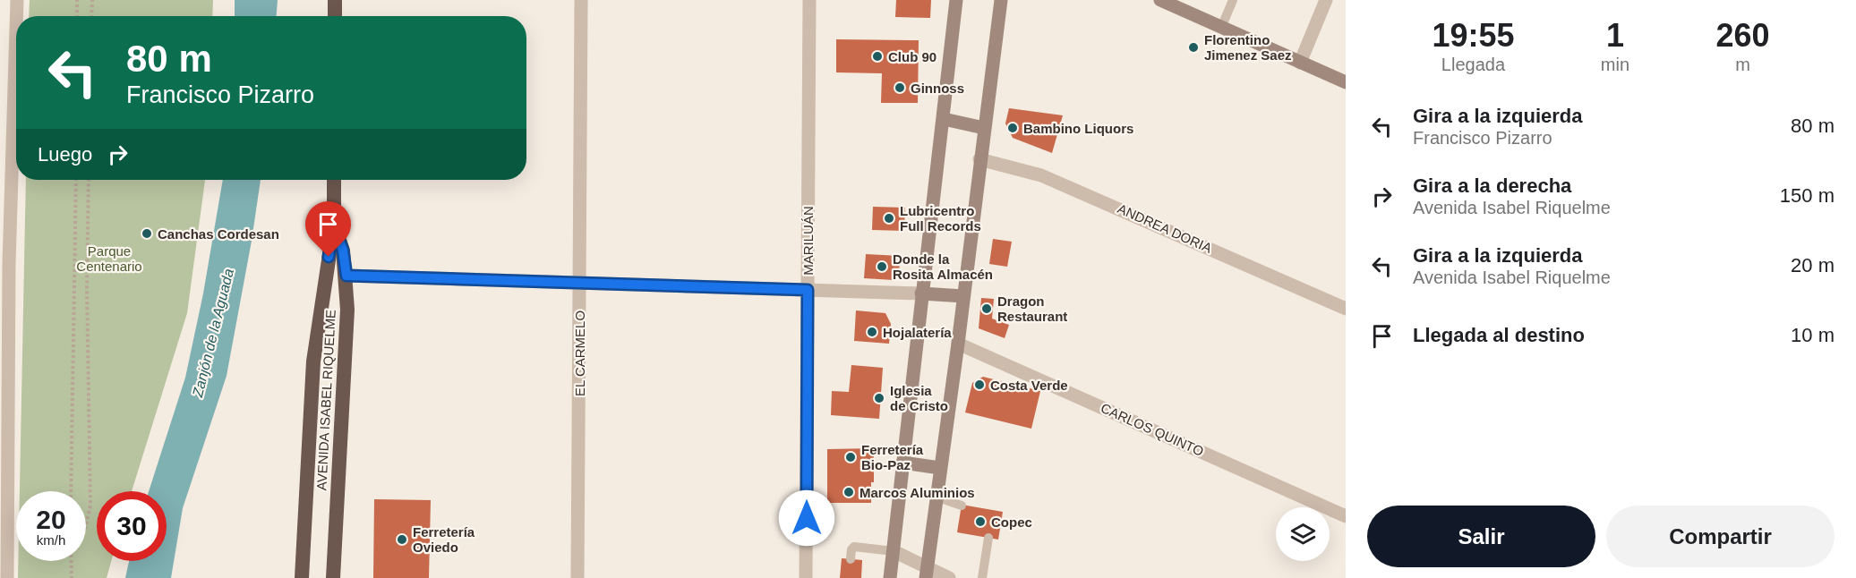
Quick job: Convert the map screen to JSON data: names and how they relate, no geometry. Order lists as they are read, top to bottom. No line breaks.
{"streets":{"highway":["AVENIDA ISABEL RIQUELME"],"street":["ANDREA DORIA","MARILUÁN","EL CARMELO","CARLOS QUINTO"]},"water":["Zanjón de la Aguada"],"parks":["Parque Centenario"],"places":["Florentino Jimenez Saez","Club 90","Ginnoss","Bambino Liquors","Lubricentro Full Records","Canchas Cordesan","Donde la Rosita Almacén","Dragon Restaurant","Hojalatería","Costa Verde","Iglesia de Cristo","Ferretería Bio-Paz","Marcos Aluminios","Copec","Ferretería Oviedo"],"page":{"eta":["19:55","Llegada","1","min","260","m"],"turn":["80 m","Francisco Pizarro"],"list":[{"name":"Gira a la izquierda","note":"Francisco Pizarro","value":"80 m"},{"name":"Gira a la derecha","note":"Avenida Isabel Riquelme","value":"150 m"},{"name":"Gira a la izquierda","note":"Avenida Isabel Riquelme","value":"20 m"},{"name":"Llegada al destino","value":"10 m"}],"then":"Luego","speed":"20 km/h","limit":"30","buttons":["Salir","Compartir"]}}
